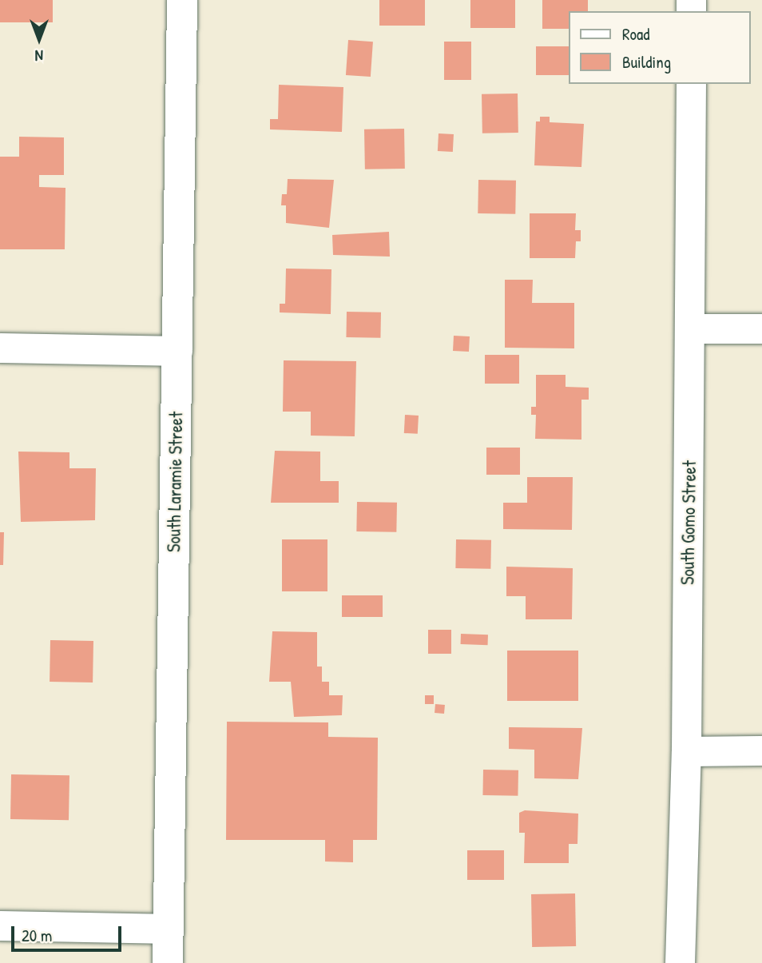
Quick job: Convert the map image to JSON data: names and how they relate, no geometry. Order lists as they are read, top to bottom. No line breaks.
{"streets":{"street":["South Laramie Street","South Gomo Street"]},"legend":["Road","Building"],"scale_bar":"20 m","north":"bottom"}
